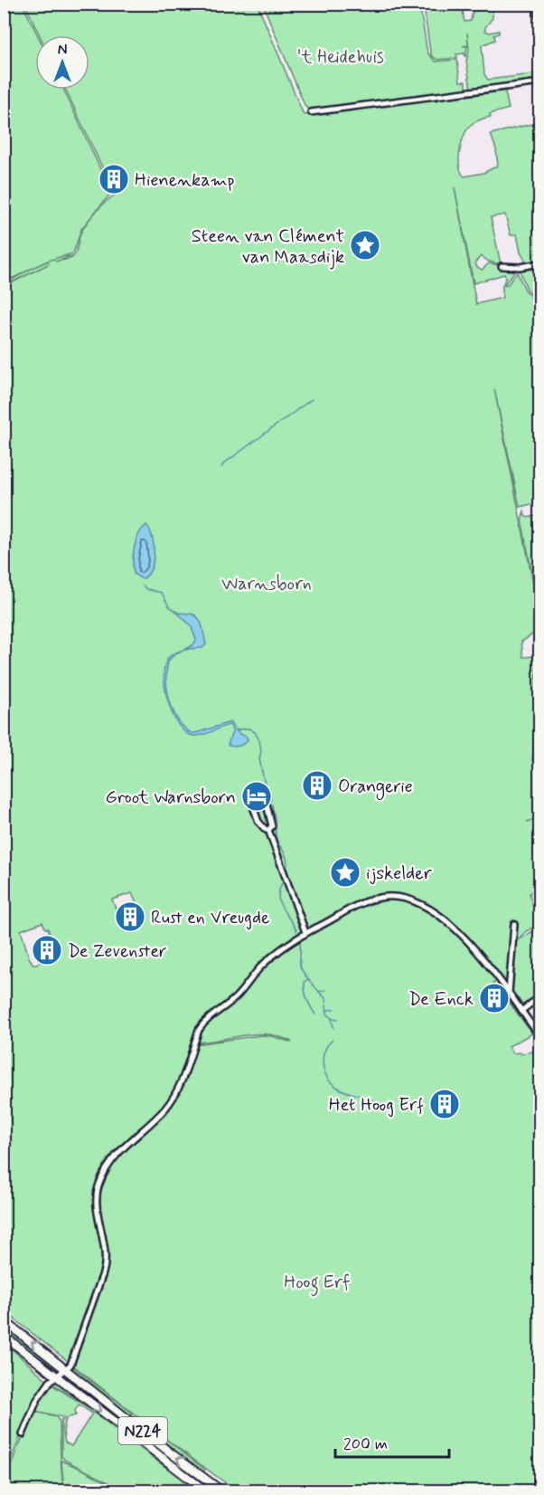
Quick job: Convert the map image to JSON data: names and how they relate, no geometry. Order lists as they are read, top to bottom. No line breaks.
{"streets":{"main road":["N224"]},"parks":["'t Heidehuis","Warnsborn","Hoog Erf"],"places":{"building":["Hienenkamp","Orangerie","Rust en Vreugde","De Zevenster","De Enck","Het Hoog Erf"],"place":["Steen van Clément van Maasdijk","ijskelder"],"hotel":["Groot Warnsborn"]},"scale_bar":"200 m","north":"top"}
